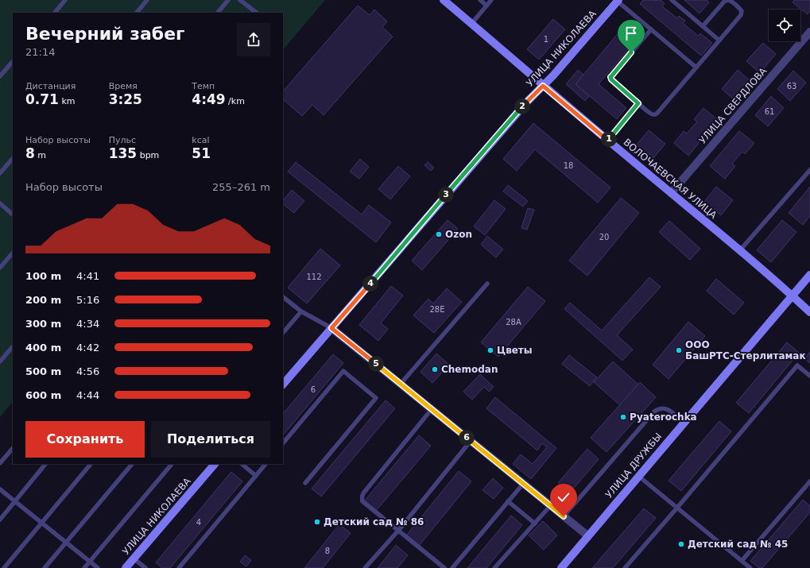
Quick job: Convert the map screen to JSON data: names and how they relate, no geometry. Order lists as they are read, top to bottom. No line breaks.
{"streets":{"main road":["УЛИЦА НИКОЛАЕВА","ВОЛОЧАЕВСКАЯ УЛИЦА","УЛИЦА ДРУЖБЫ"],"street":["УЛИЦА СВЕРДЛОВА"]},"crossings":[["УЛИЦА НИКОЛАЕВА","ВОЛОЧАЕВСКАЯ УЛИЦА"],["УЛИЦА СВЕРДЛОВА","ВОЛОЧАЕВСКАЯ УЛИЦА"],["ВОЛОЧАЕВСКАЯ УЛИЦА","УЛИЦА ДРУЖБЫ"]],"places":["Ozon","Цветы","ООО БашРТС-Стерлитамак","Chemodan","Pyaterochka","Детский сад № 86","Детский сад № 45"],"house_numbers":["1","63","61","18","20","112","28Е","28А","6","4","8"],"page":{"heading":["Вечерний забег","21:14"],"stats":[["Дистанция","0.71 km"],["Время","3:25"],["Темп","4:49 /km"],["Набор высоты","8 m"],["Пульс","135 bpm"],["kcal","51"]],"pins":["2","1","3","4","5","6"],"chart":["Набор высоты","255–261 m"],"list":[{"name":"100 m","note":"4:41"},{"name":"200 m","note":"5:16"},{"name":"300 m","note":"4:34"},{"name":"400 m","note":"4:42"},{"name":"500 m","note":"4:56"},{"name":"600 m","note":"4:44"}],"buttons":["Сохранить","Поделиться"]}}
